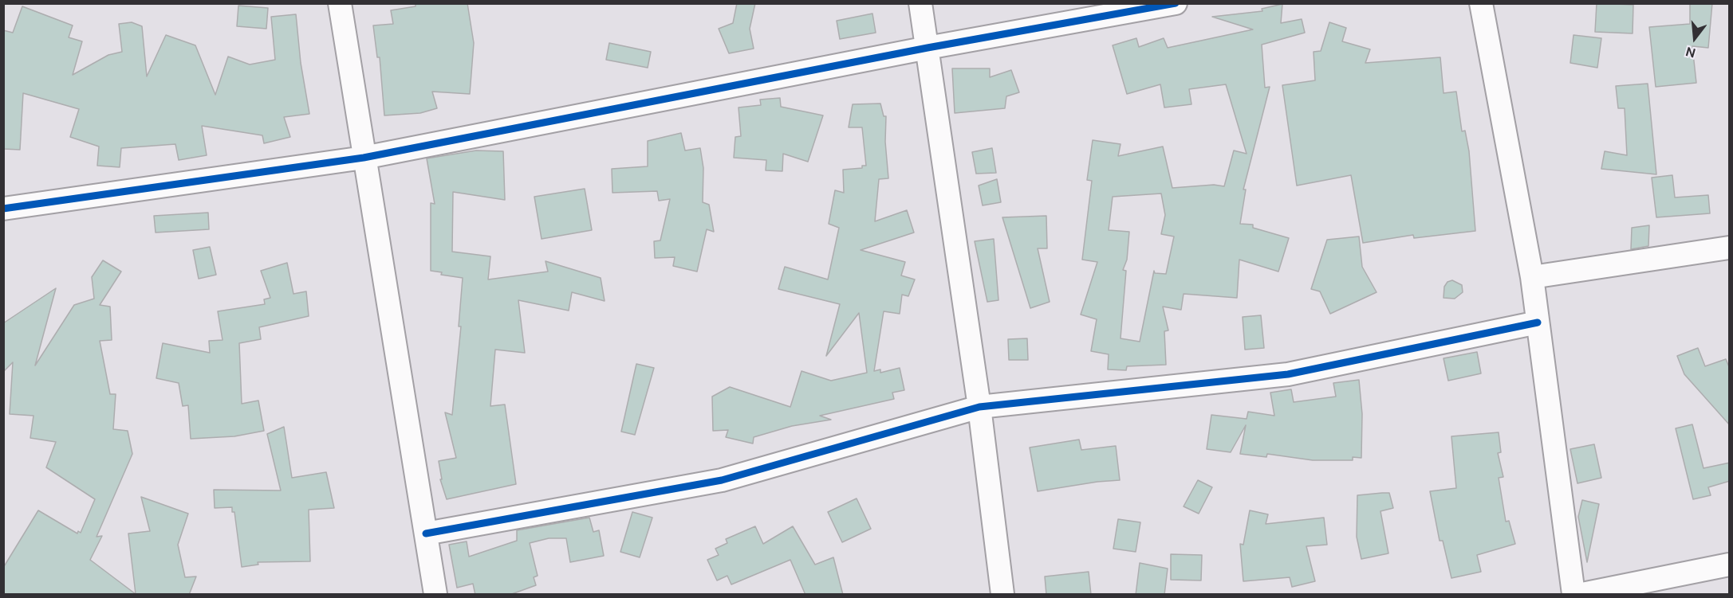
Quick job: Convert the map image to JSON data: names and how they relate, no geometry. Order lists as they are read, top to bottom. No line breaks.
{"north":"bottom"}
